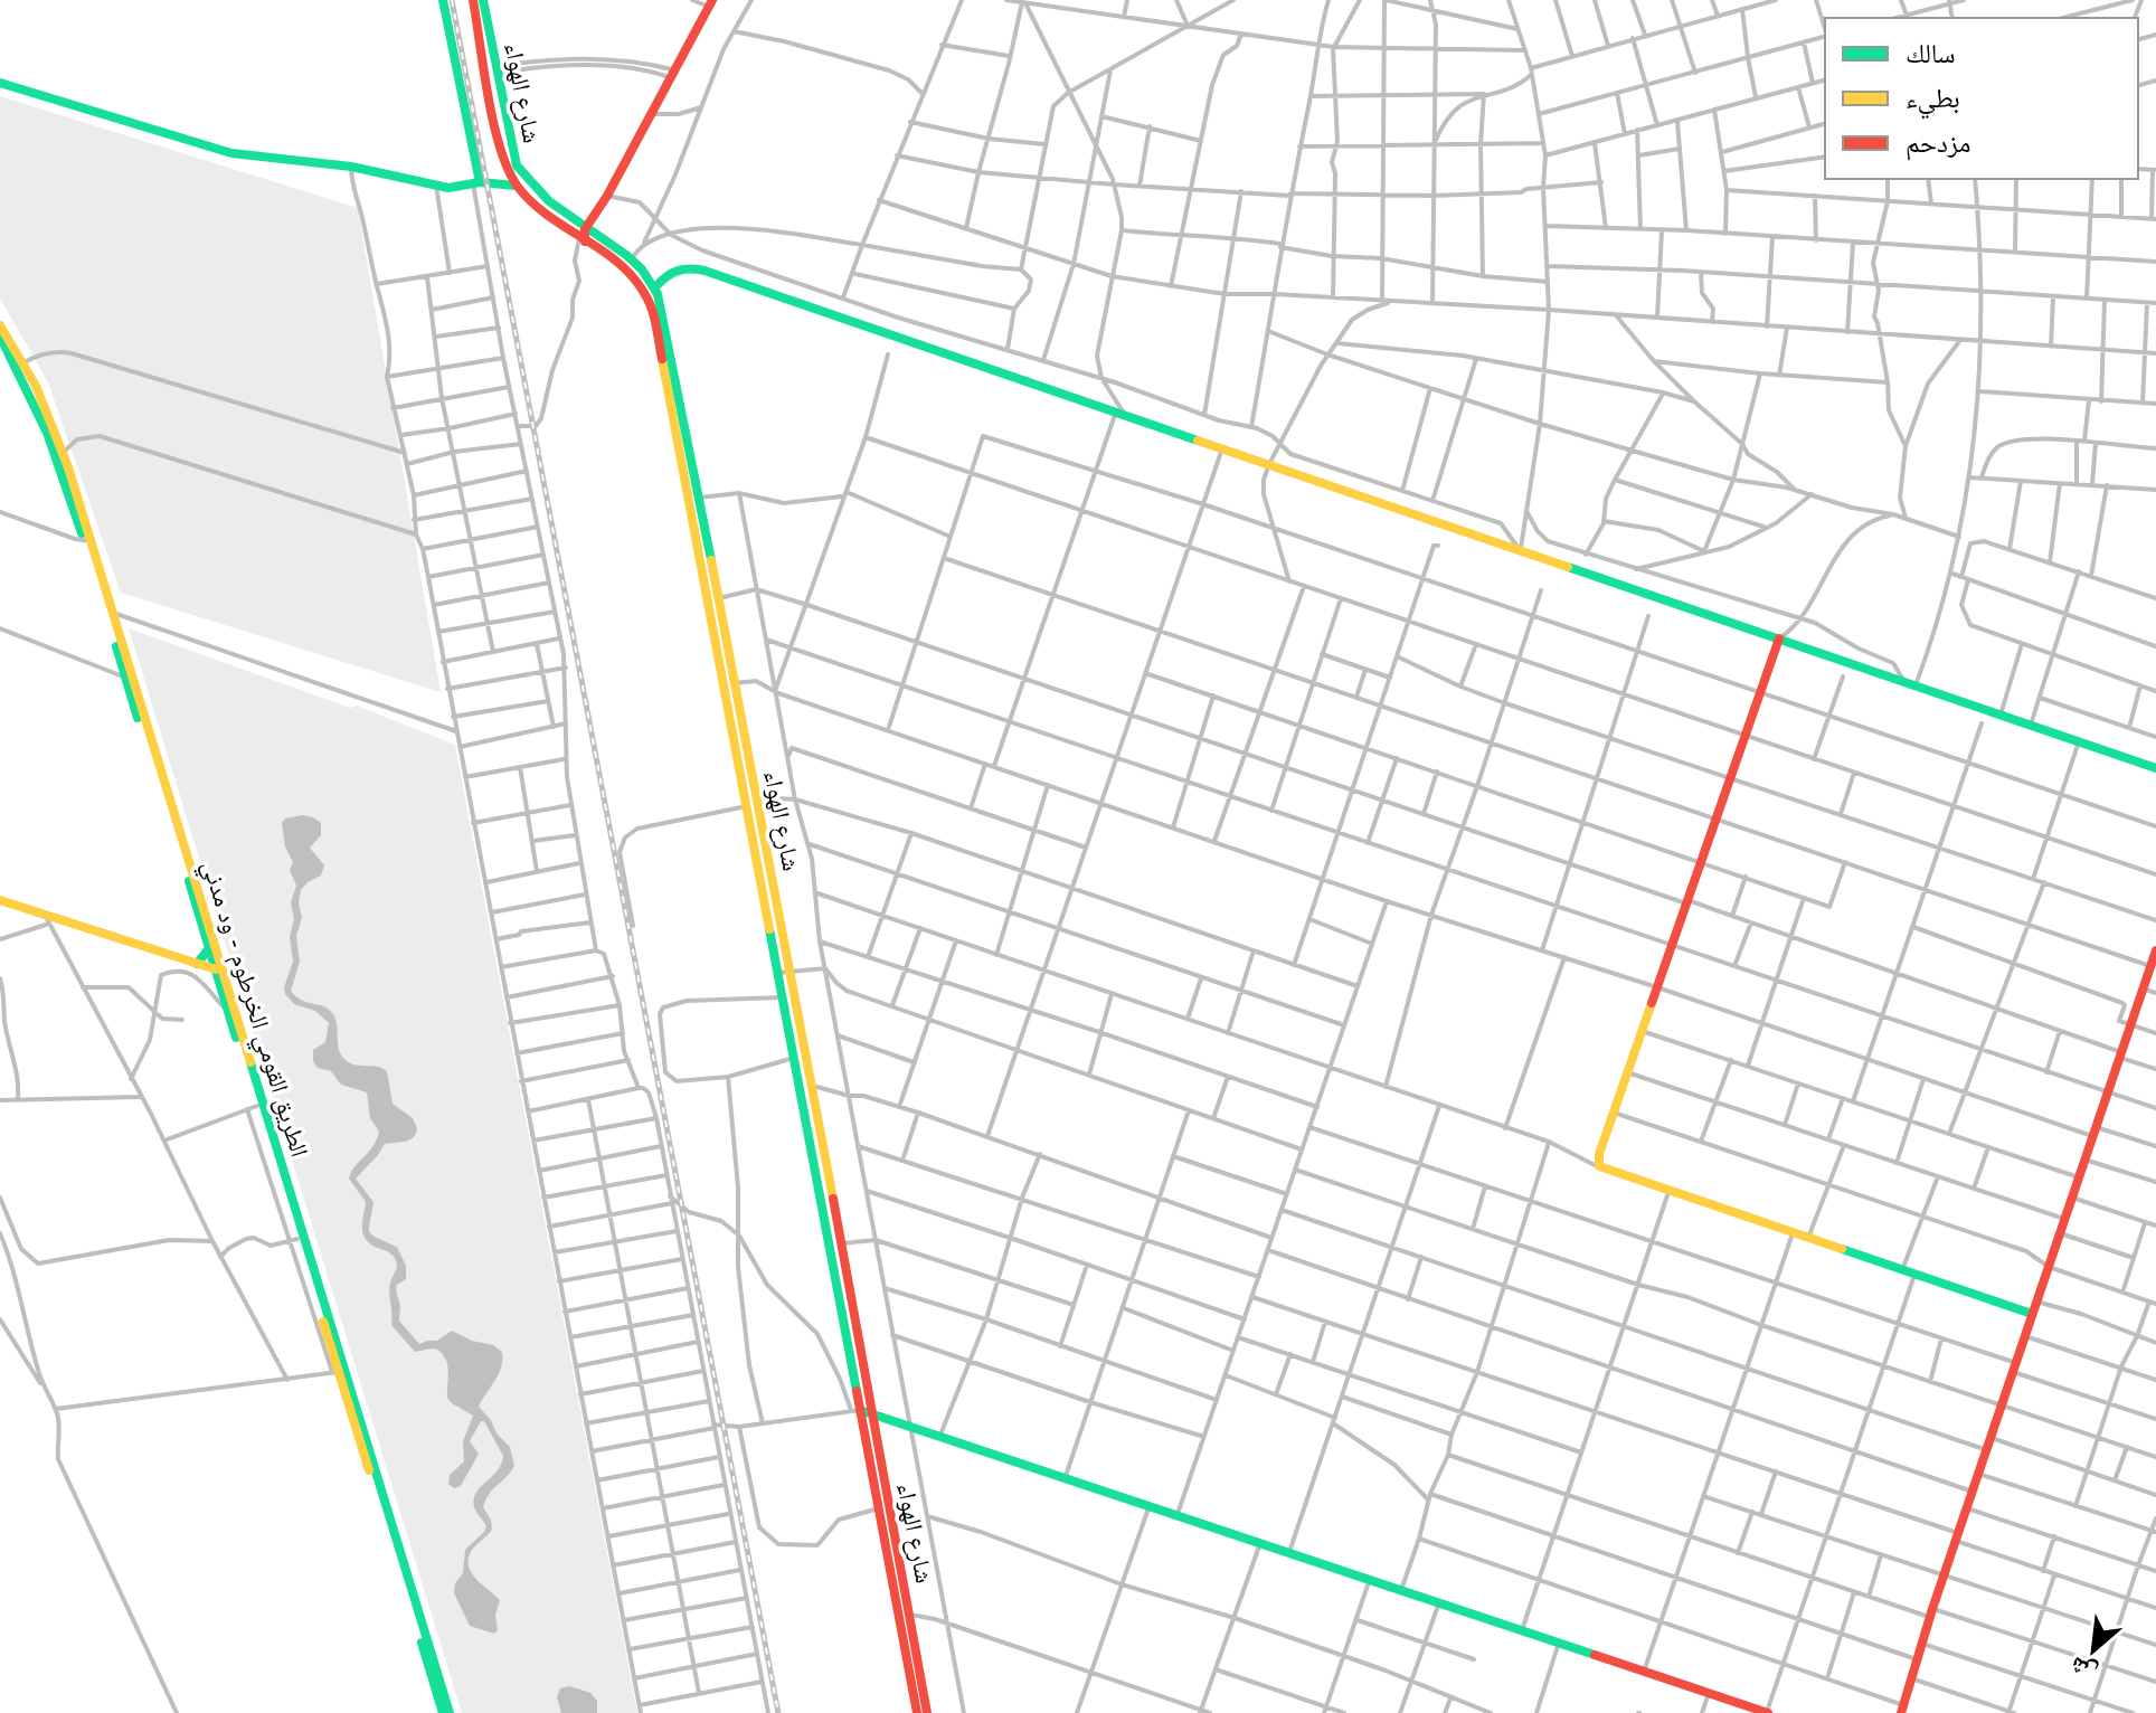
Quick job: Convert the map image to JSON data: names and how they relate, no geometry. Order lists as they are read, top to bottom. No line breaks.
{"streets":{"main road":["شارع الهواء","الطريق القومي الخرطوم - ود مدني"]},"legend":["سالك","بطيء","مزدحم"],"north":"bottom left"}
